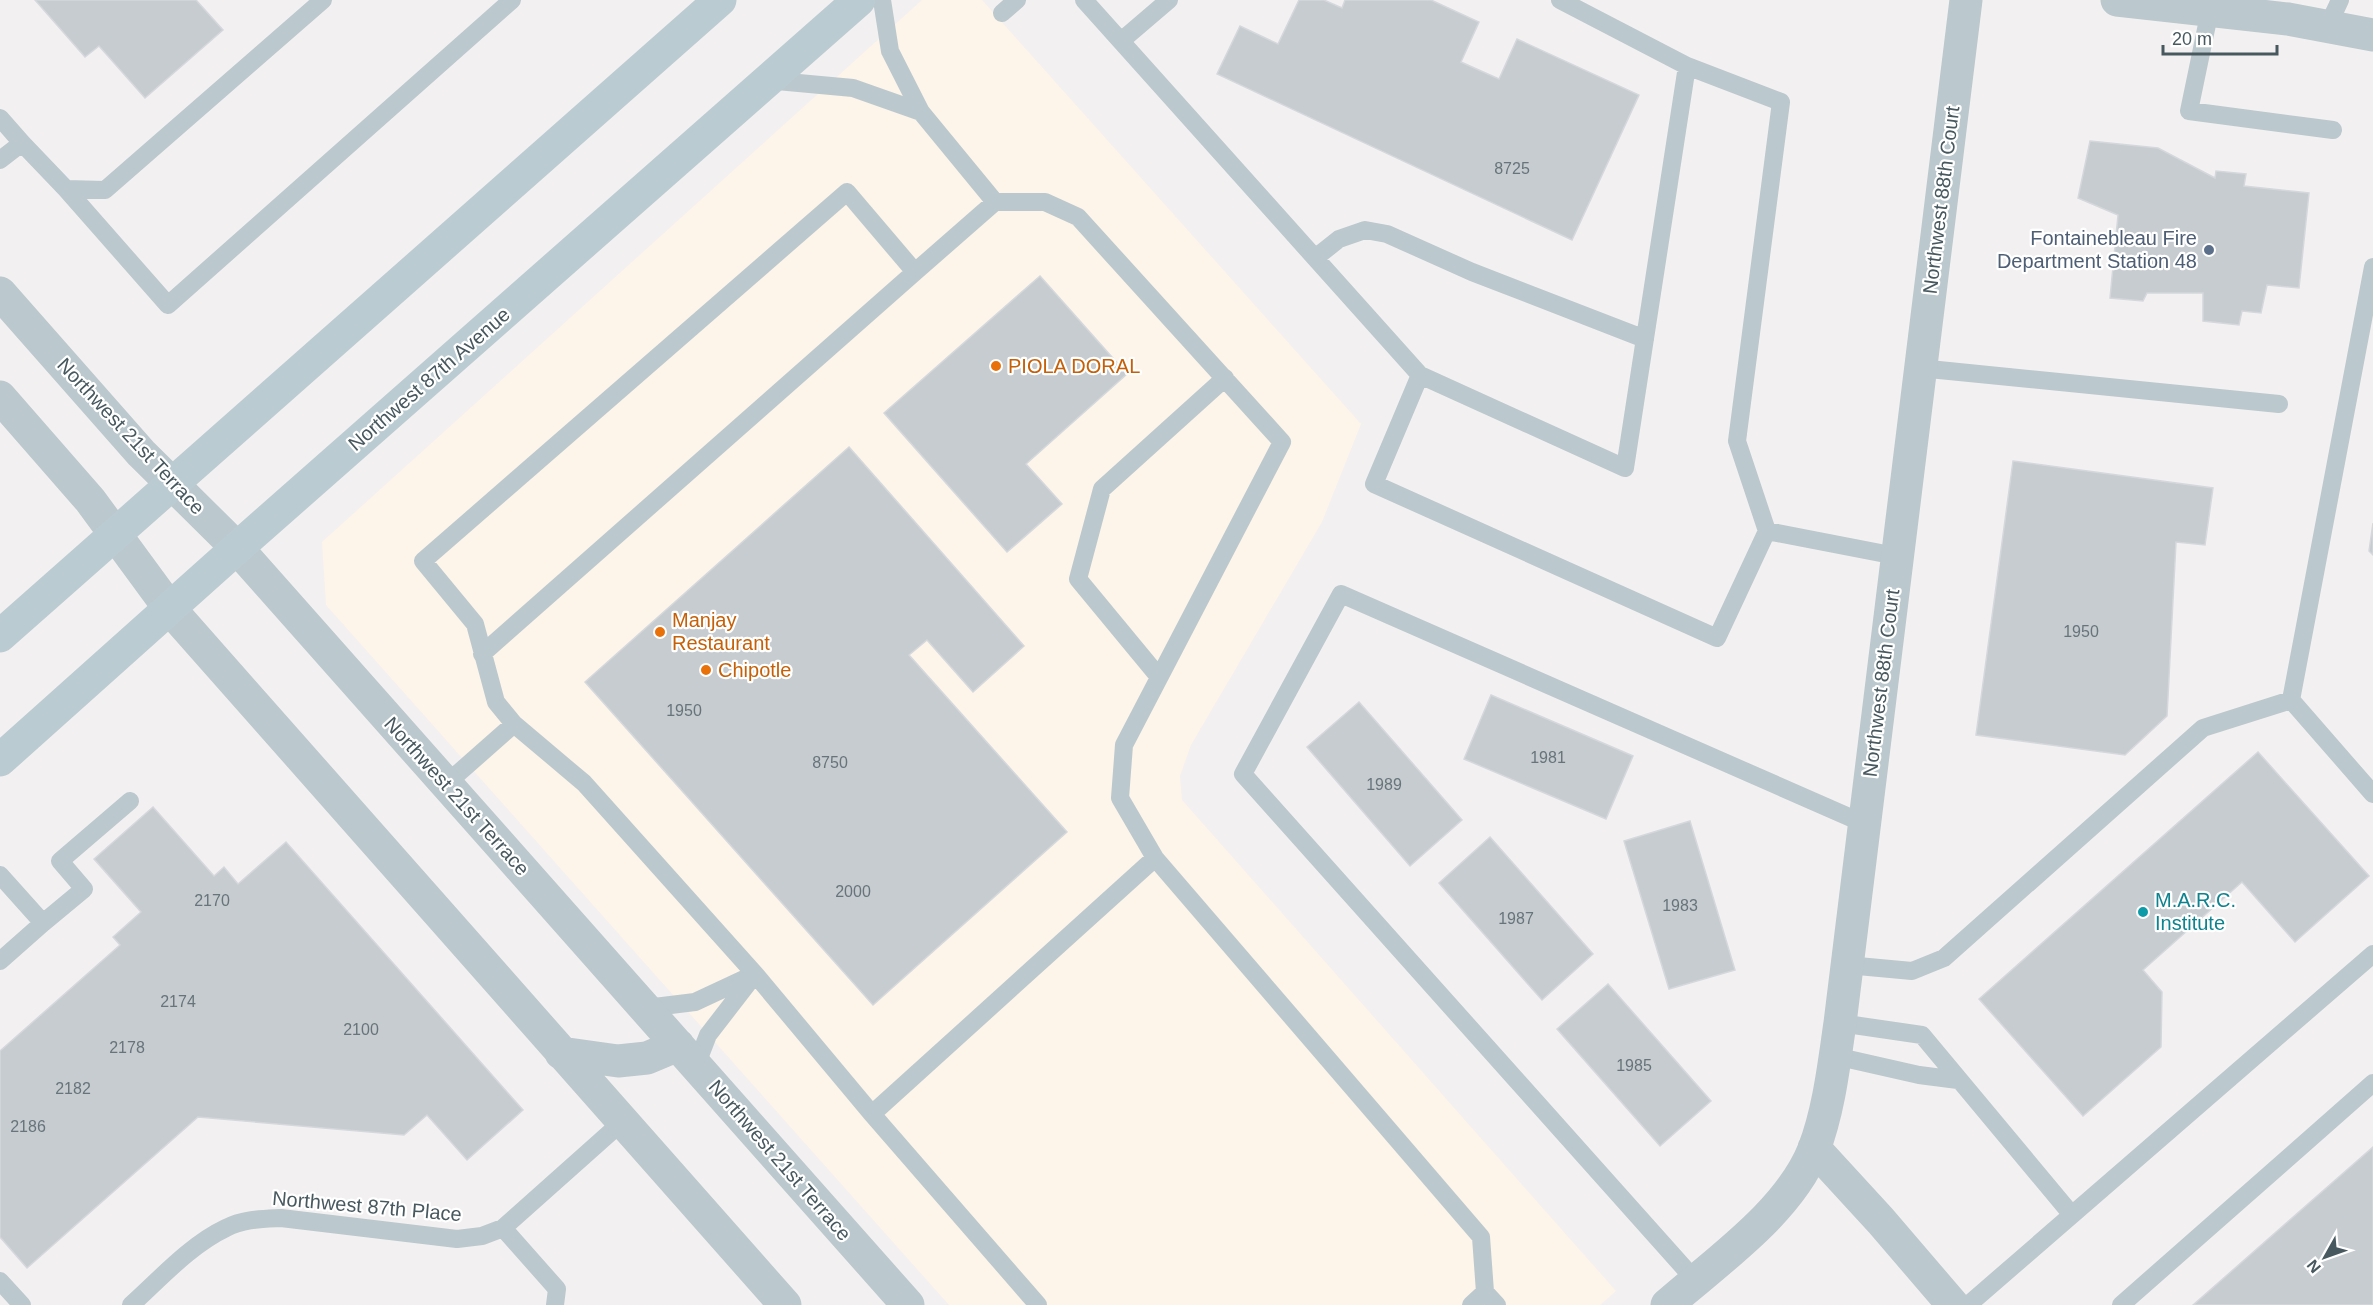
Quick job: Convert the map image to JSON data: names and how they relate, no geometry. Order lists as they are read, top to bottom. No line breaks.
{"streets":{"main road":["Northwest 87th Avenue"],"street":["Northwest 88th Court","Northwest 21st Terrace"],"lane":["Northwest 87th Place"]},"crossings":[["Northwest 87th Avenue","Northwest 21st Terrace"]],"places":["Fontainebleau Fire Department Station 48","PIOLA DORAL","Manjay Restaurant","Chipotle","M.A.R.C. Institute"],"house_numbers":["8725","1950","1950","1981","8750","1989","2000","2170","1983","1987","2174","2100","2178","1985","2182","2186"],"scale_bar":"20 m","north":"bottom left"}
